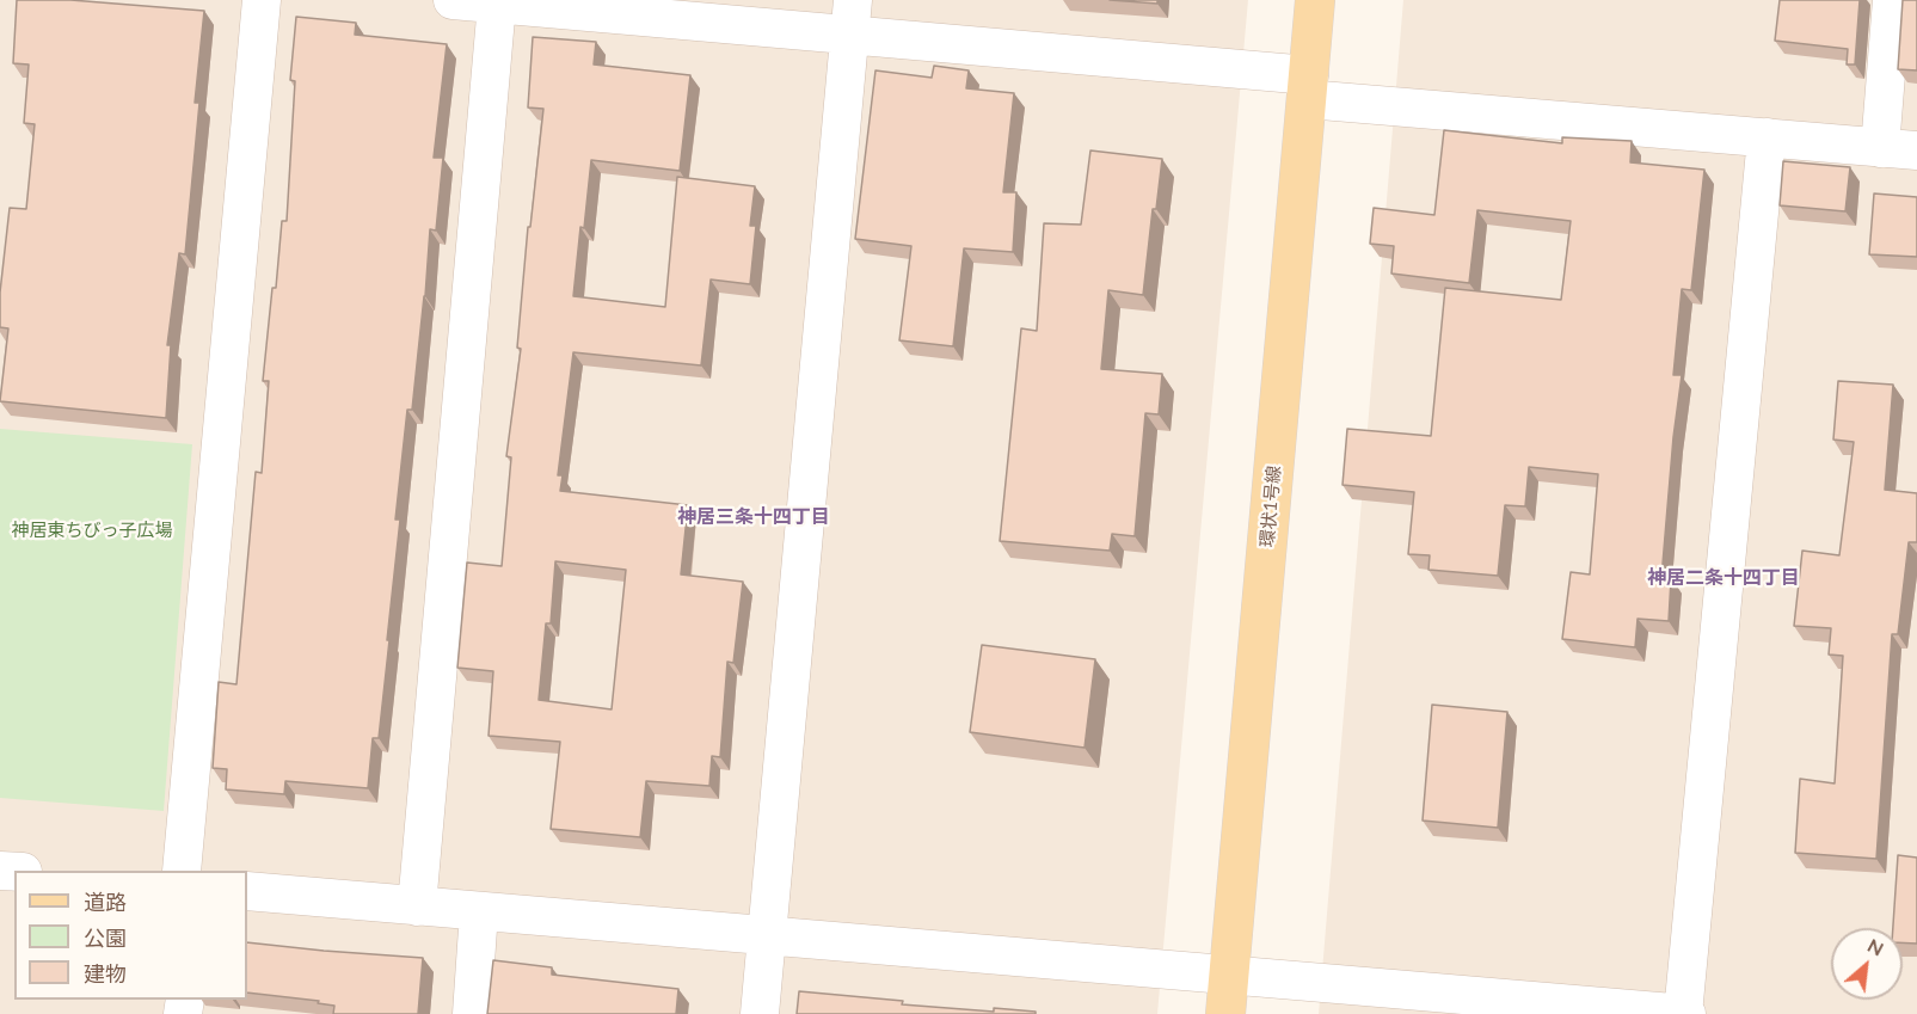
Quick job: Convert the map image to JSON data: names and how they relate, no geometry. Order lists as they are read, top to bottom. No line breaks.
{"streets":{"main road":["環状1号線"]},"districts":["神居三条十四丁目","神居二条十四丁目"],"parks":["神居東ちびっ子広場"],"legend":["道路","公園","建物"],"north":"top right"}
